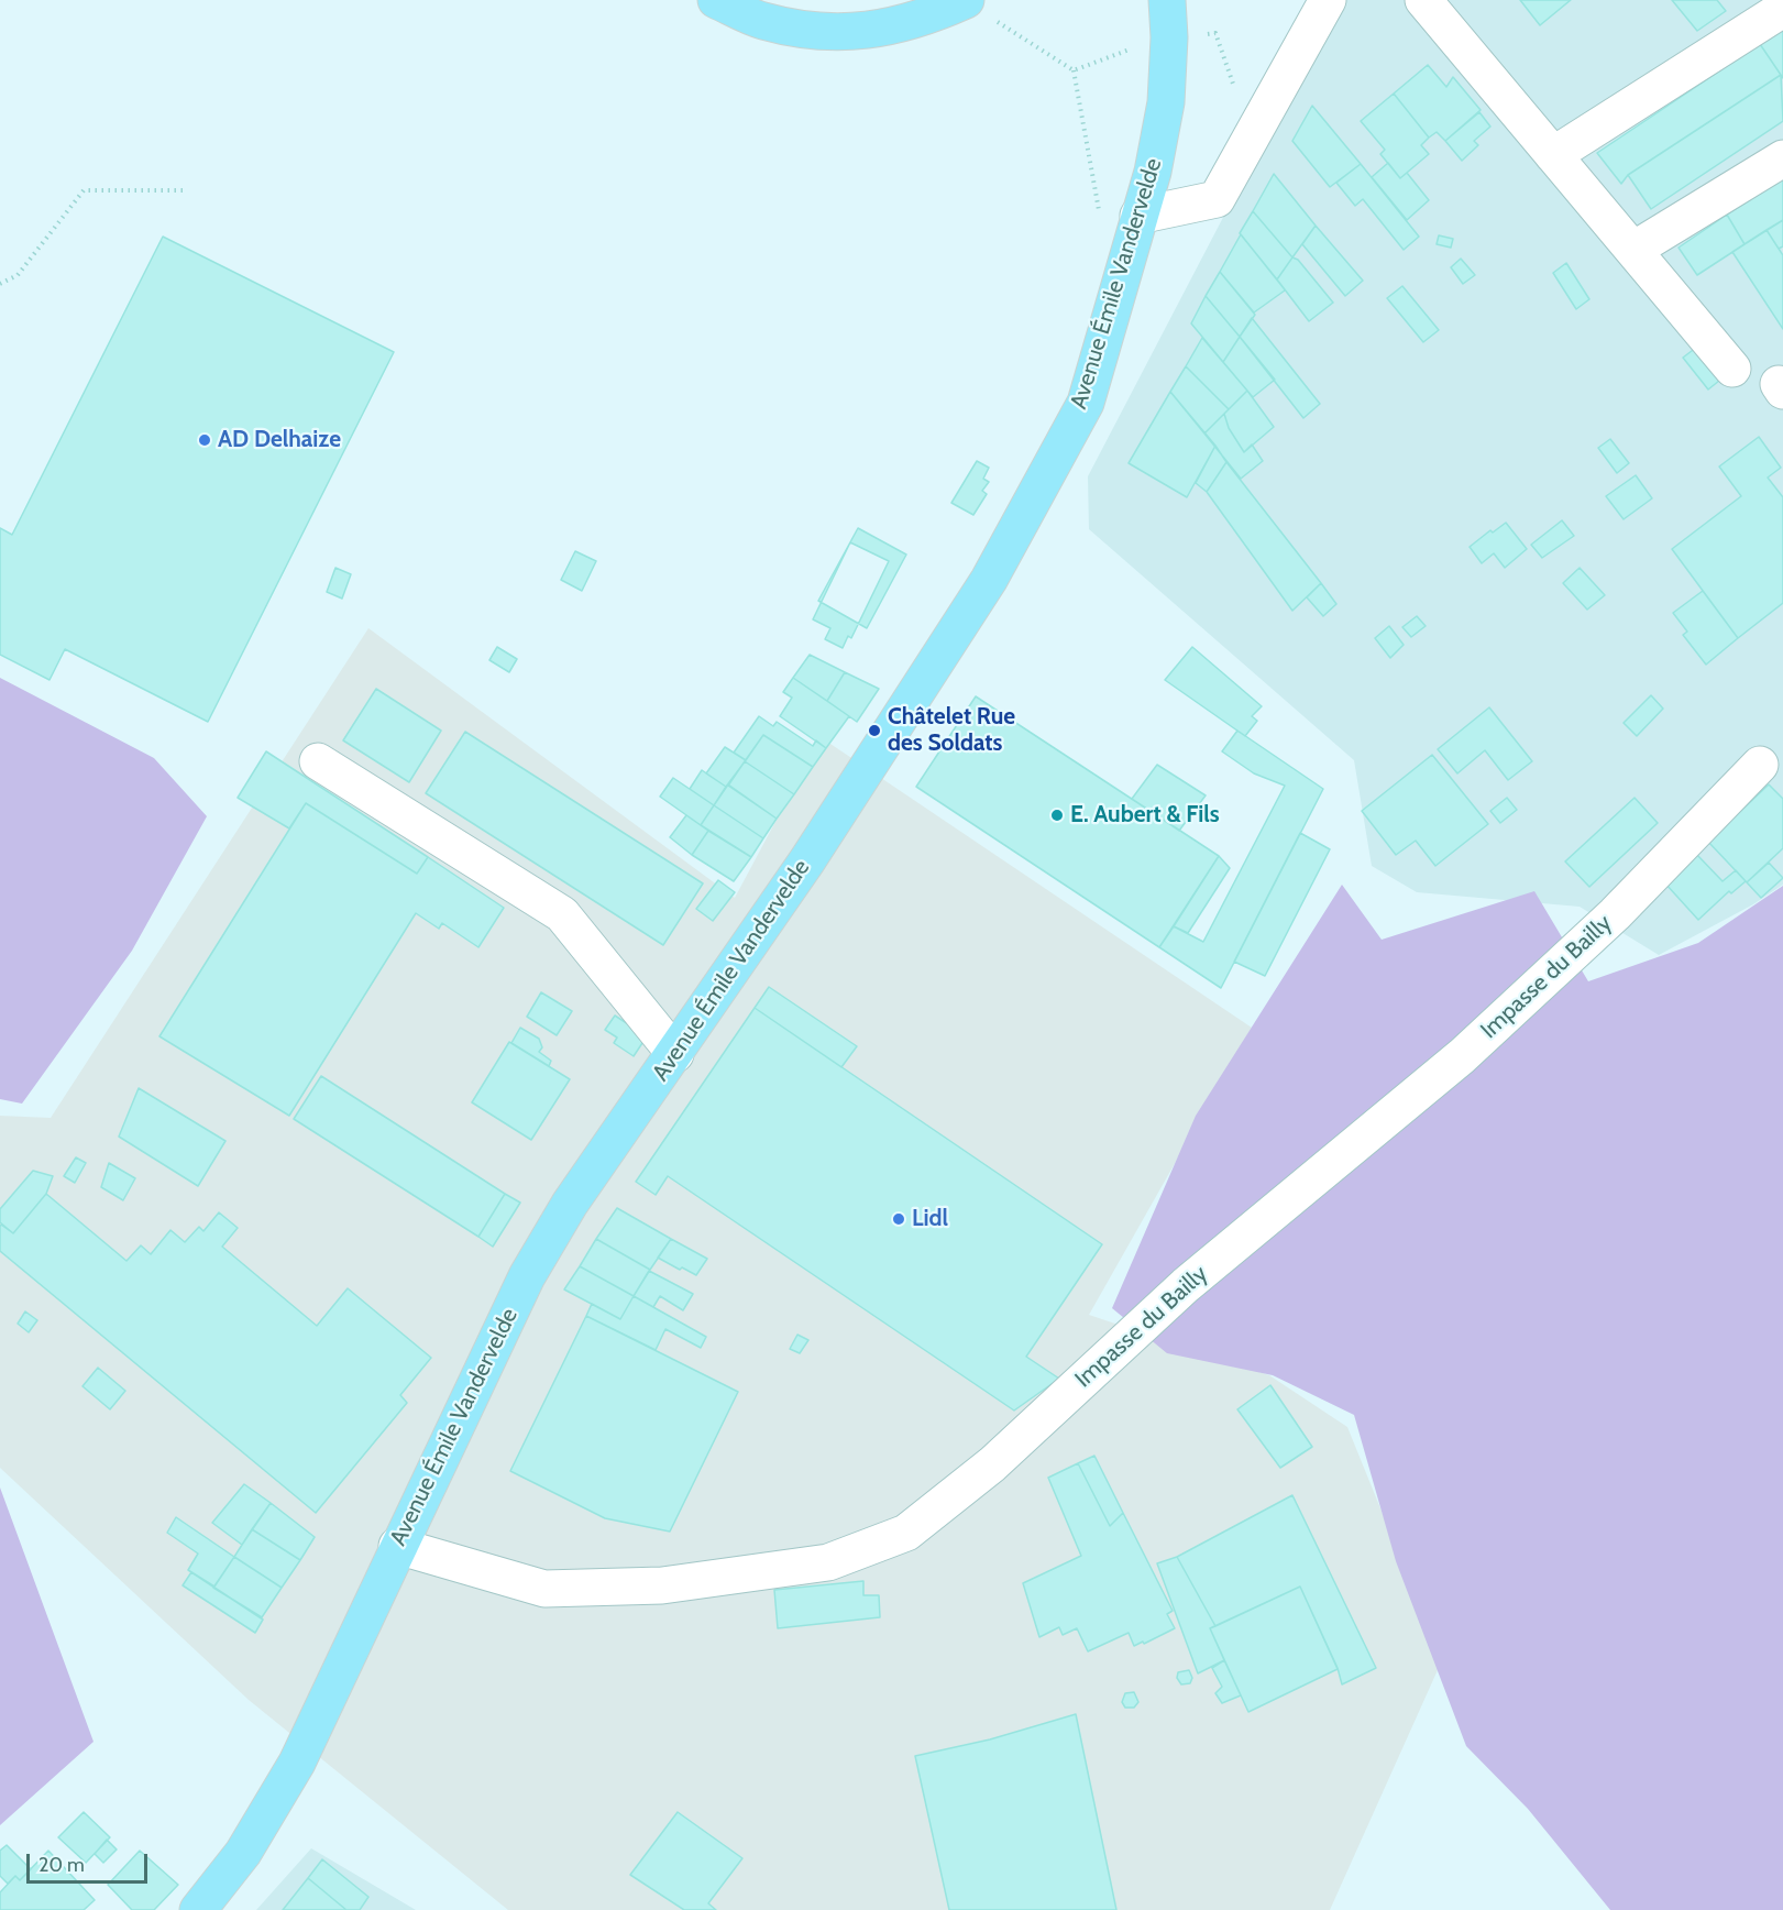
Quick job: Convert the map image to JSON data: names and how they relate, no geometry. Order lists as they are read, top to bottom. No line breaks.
{"streets":{"main road":["Avenue Émile Vandervelde"],"street":["Impasse du Bailly"]},"crossings":[["Avenue Émile Vandervelde","Impasse du Bailly"]],"places":["AD Delhaize","Châtelet Rue des Soldats","E. Aubert & Fils","Lidl"],"scale_bar":"20 m"}
